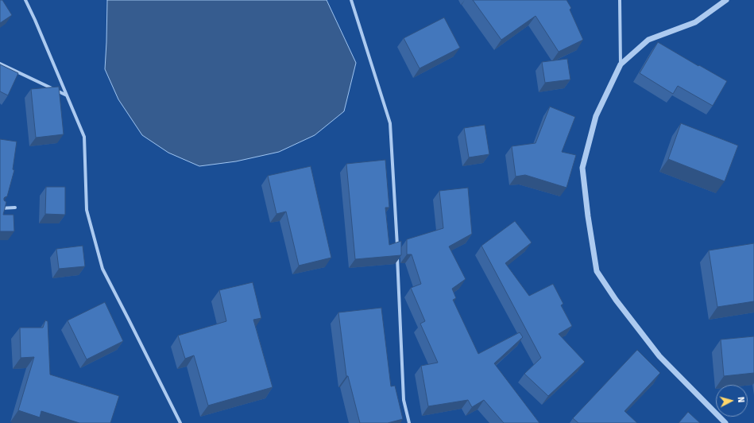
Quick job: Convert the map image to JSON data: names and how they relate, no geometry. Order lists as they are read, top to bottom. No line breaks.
{"north":"right"}
